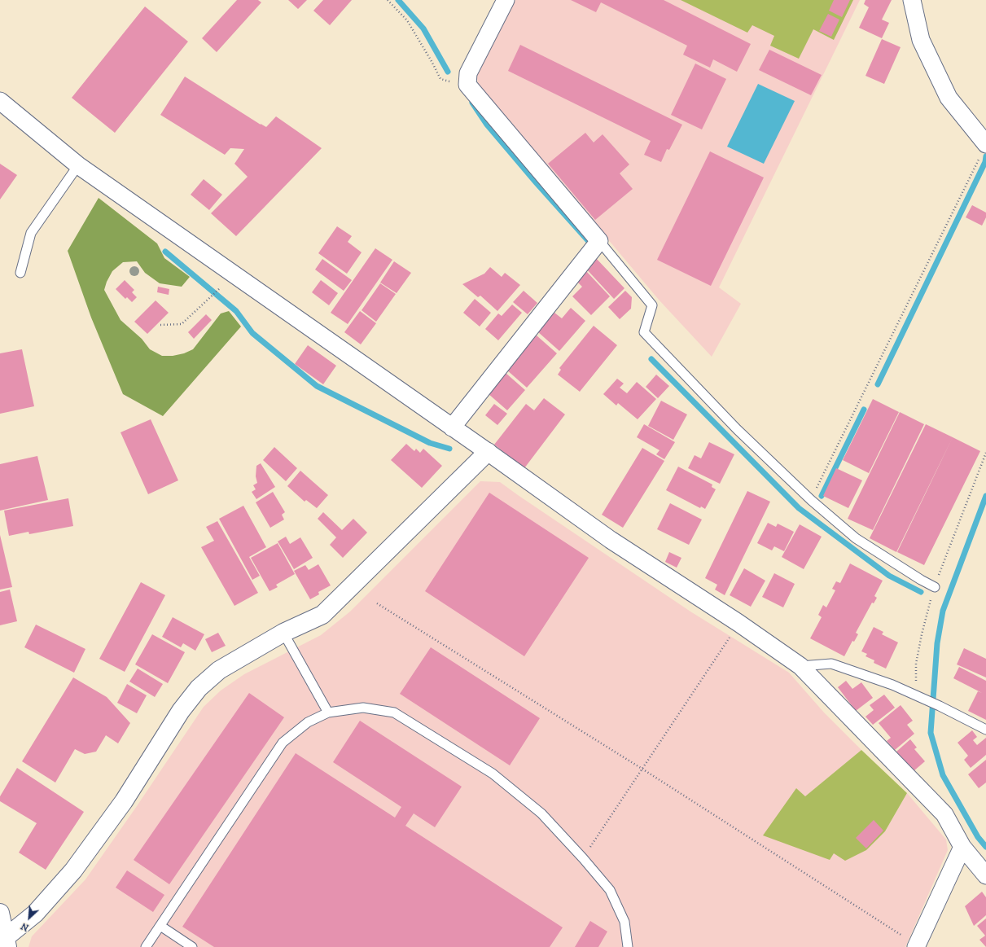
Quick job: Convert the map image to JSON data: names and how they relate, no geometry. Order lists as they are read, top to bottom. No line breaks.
{"north":"bottom left"}
